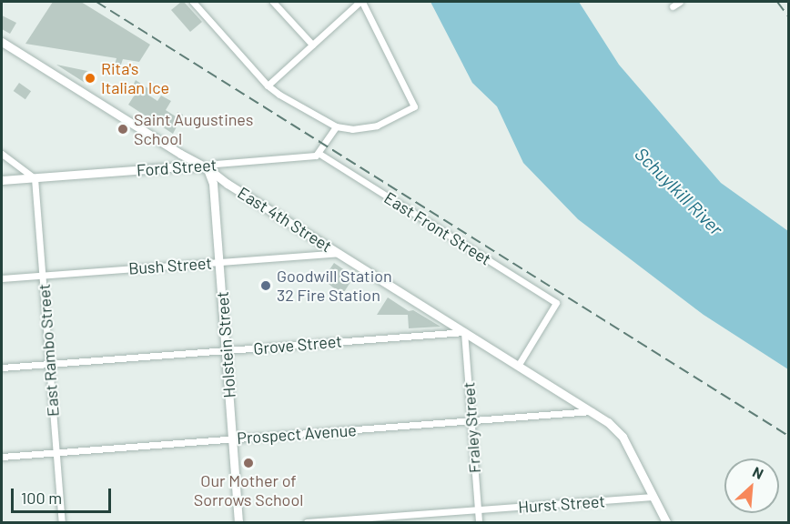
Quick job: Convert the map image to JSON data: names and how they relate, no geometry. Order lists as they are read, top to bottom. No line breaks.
{"streets":{"main road":["Ford Street","East 4th Street","Holstein Street"],"street":["East Front Street","Bush Street","Grove Street","East Rambo Street","Fraley Street","Prospect Avenue","Hurst Street"]},"crossings":[["Ford Street","East 4th Street"],["Ford Street","East Front Street"],["Ford Street","Holstein Street"],["Ford Street","East Rambo Street"],["East 4th Street","East Front Street"],["East 4th Street","Bush Street"],["East 4th Street","Holstein Street"],["East 4th Street","Grove Street"],["East 4th Street","Fraley Street"],["East 4th Street","Prospect Avenue"],["East 4th Street","Hurst Street"],["Bush Street","Holstein Street"],["Bush Street","East Rambo Street"],["Holstein Street","Grove Street"],["Holstein Street","Prospect Avenue"],["Grove Street","East Rambo Street"],["Grove Street","Fraley Street"],["East Rambo Street","Prospect Avenue"],["Fraley Street","Prospect Avenue"],["Fraley Street","Hurst Street"]],"water":["Schuylkill River"],"places":["Rita's Italian Ice","Saint Augustines School","Goodwill Station 32 Fire Station","Our Mother of Sorrows School"],"scale_bar":"100 m","north":"top right"}
